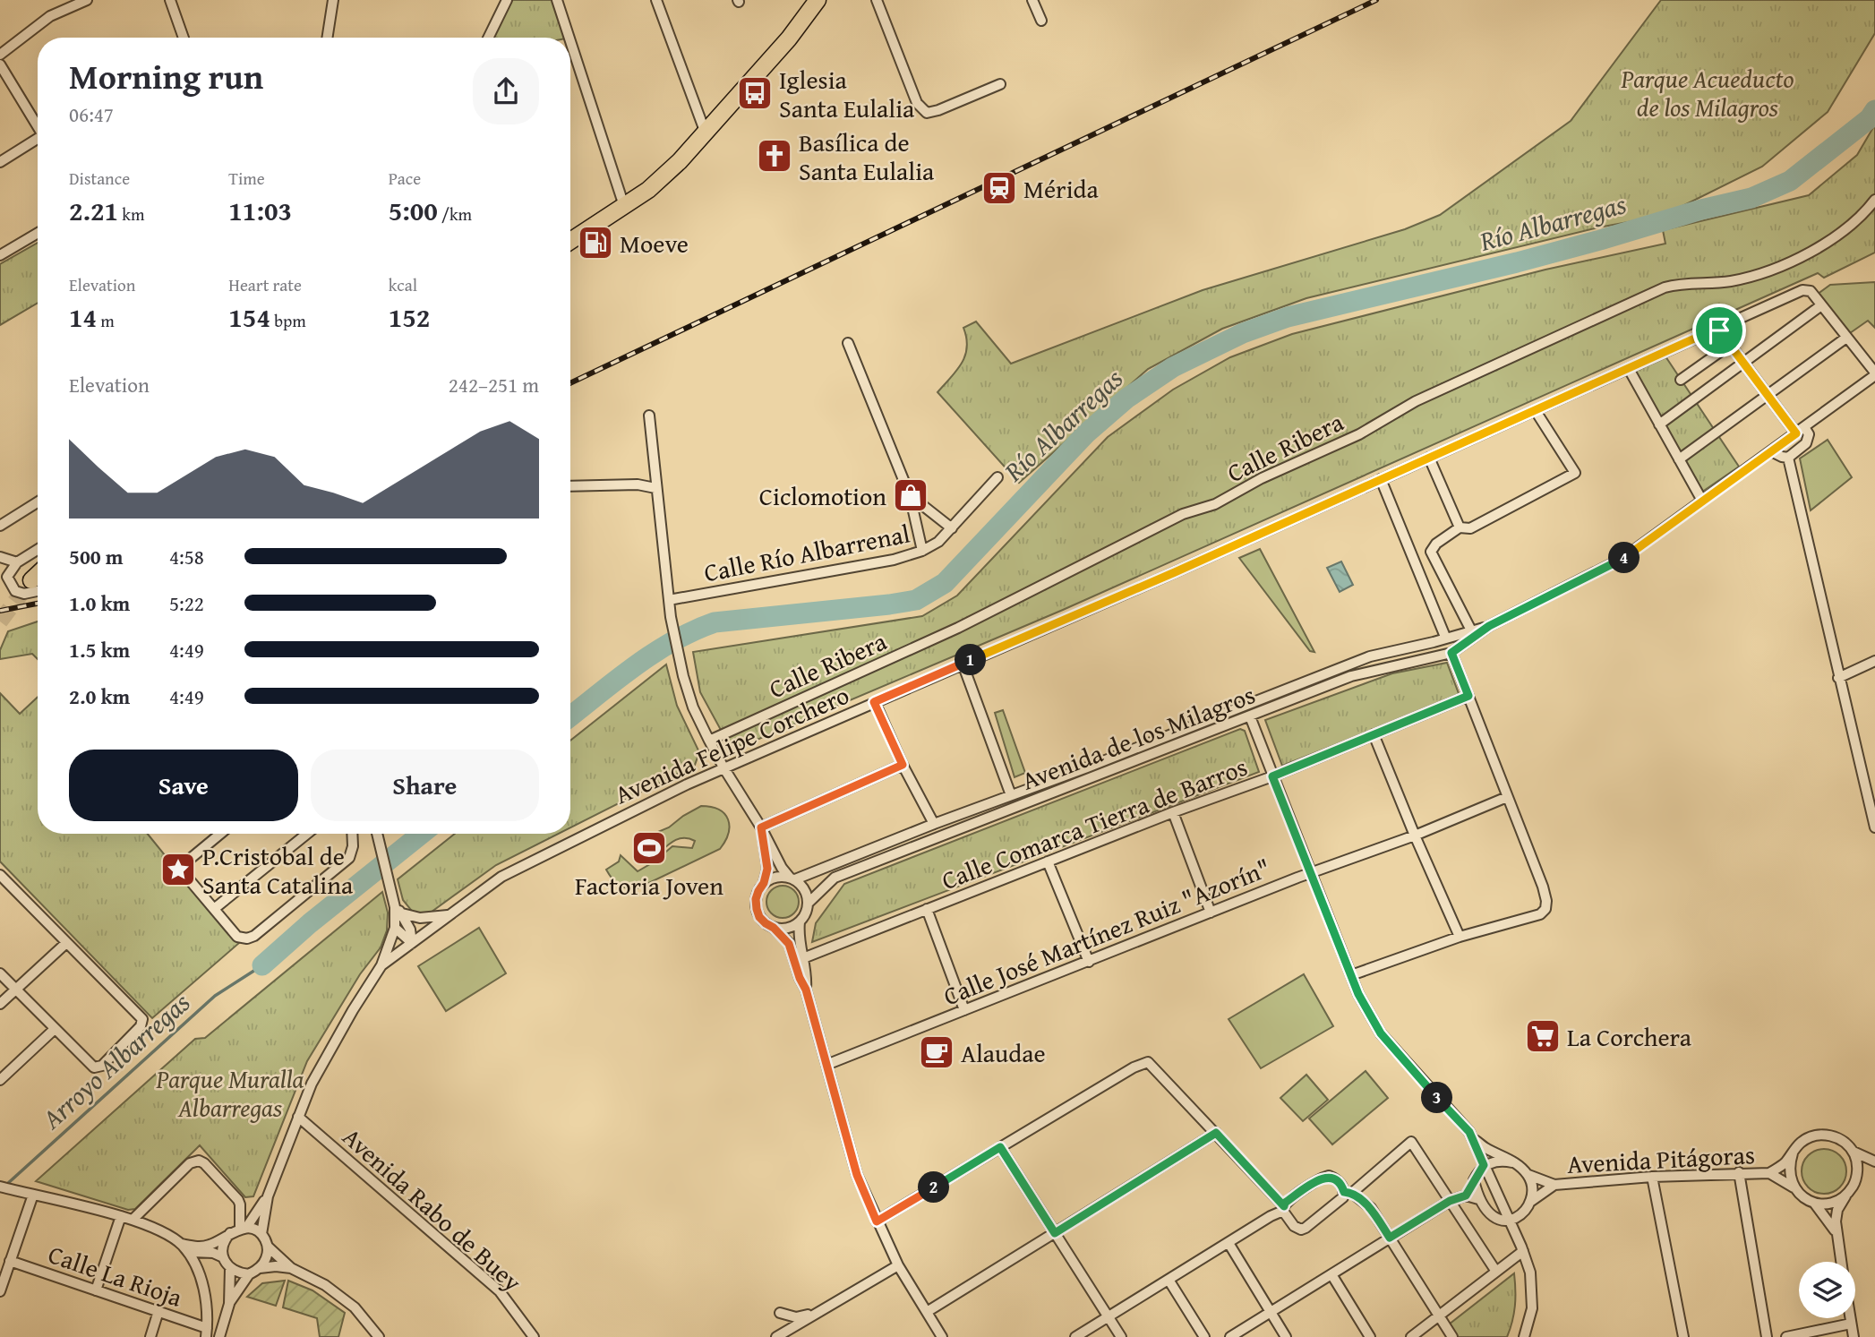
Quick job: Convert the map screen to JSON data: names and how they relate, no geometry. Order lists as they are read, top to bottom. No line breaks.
{"streets":{"street":["Calle Ribera","Calle Río Albarrenal","Avenida de los Milagros","Avenida Felipe Corchero","Calle Comarca Tierra de Barros","Calle José Martínez Ruiz \"Azorín\"","Avenida Pitágoras","Avenida Rabo de Buey","Calle La Rioja"]},"crossings":[["Avenida Felipe Corchero","Avenida Rabo de Buey"]],"water":["Río Albarregas","Arroyo Albarregas"],"parks":["Parque Acueducto de los Milagros","Parque Muralla Albarregas"],"places":{"bus stop":["Iglesia Santa Eulalia"],"church":["Basílica de Santa Eulalia"],"station":["Mérida"],"fuel station":["Moeve"],"shop":["Ciclomotion"],"sports":["Factoria Joven"],"place":["P.Cristobal de Santa Catalina"],"supermarket":["La Corchera"],"cafe":["Alaudae"]},"page":{"heading":["Morning run","06:47"],"stats":[["Distance","2.21 km"],["Time","11:03"],["Pace","5:00 /km"],["Elevation","14 m"],["Heart rate","154 bpm"],["kcal","152"]],"chart":["Elevation","242–251 m"],"list":[{"name":"500 m","note":"4:58"},{"name":"1.0 km","note":"5:22"},{"name":"1.5 km","note":"4:49"},{"name":"2.0 km","note":"4:49"}],"pins":["4","1","3","2"],"buttons":["Save","Share"]}}
